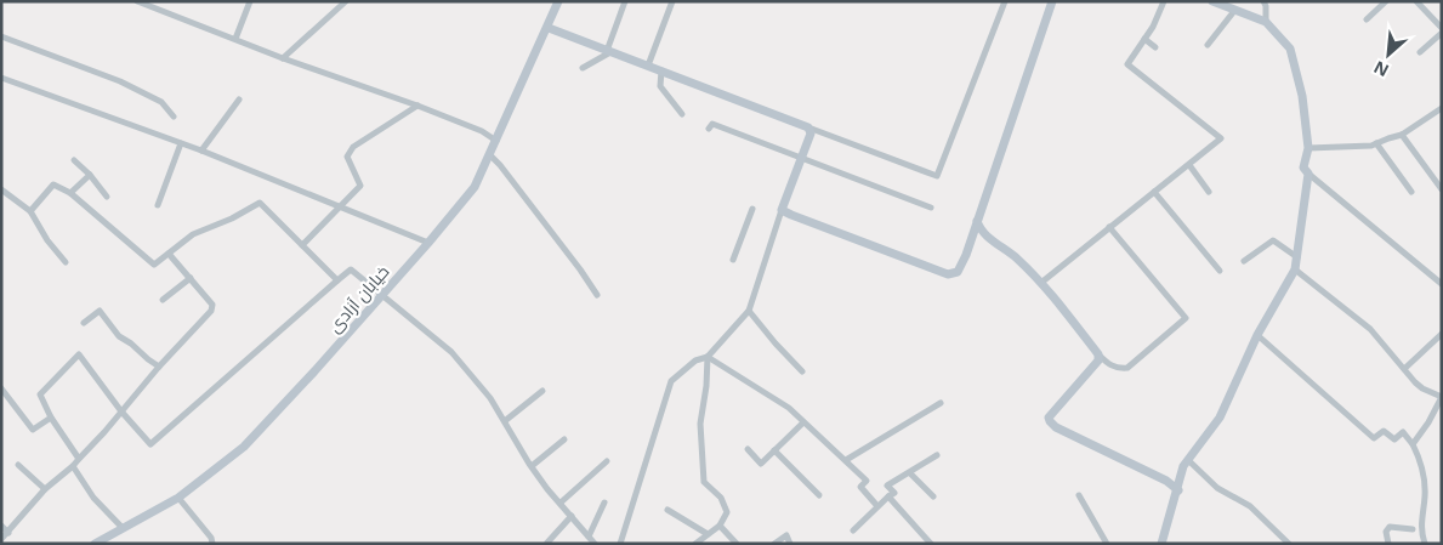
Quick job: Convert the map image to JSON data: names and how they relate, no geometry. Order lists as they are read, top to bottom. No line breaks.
{"streets":{"street":["خیابان آزادی"]},"north":"bottom left"}
